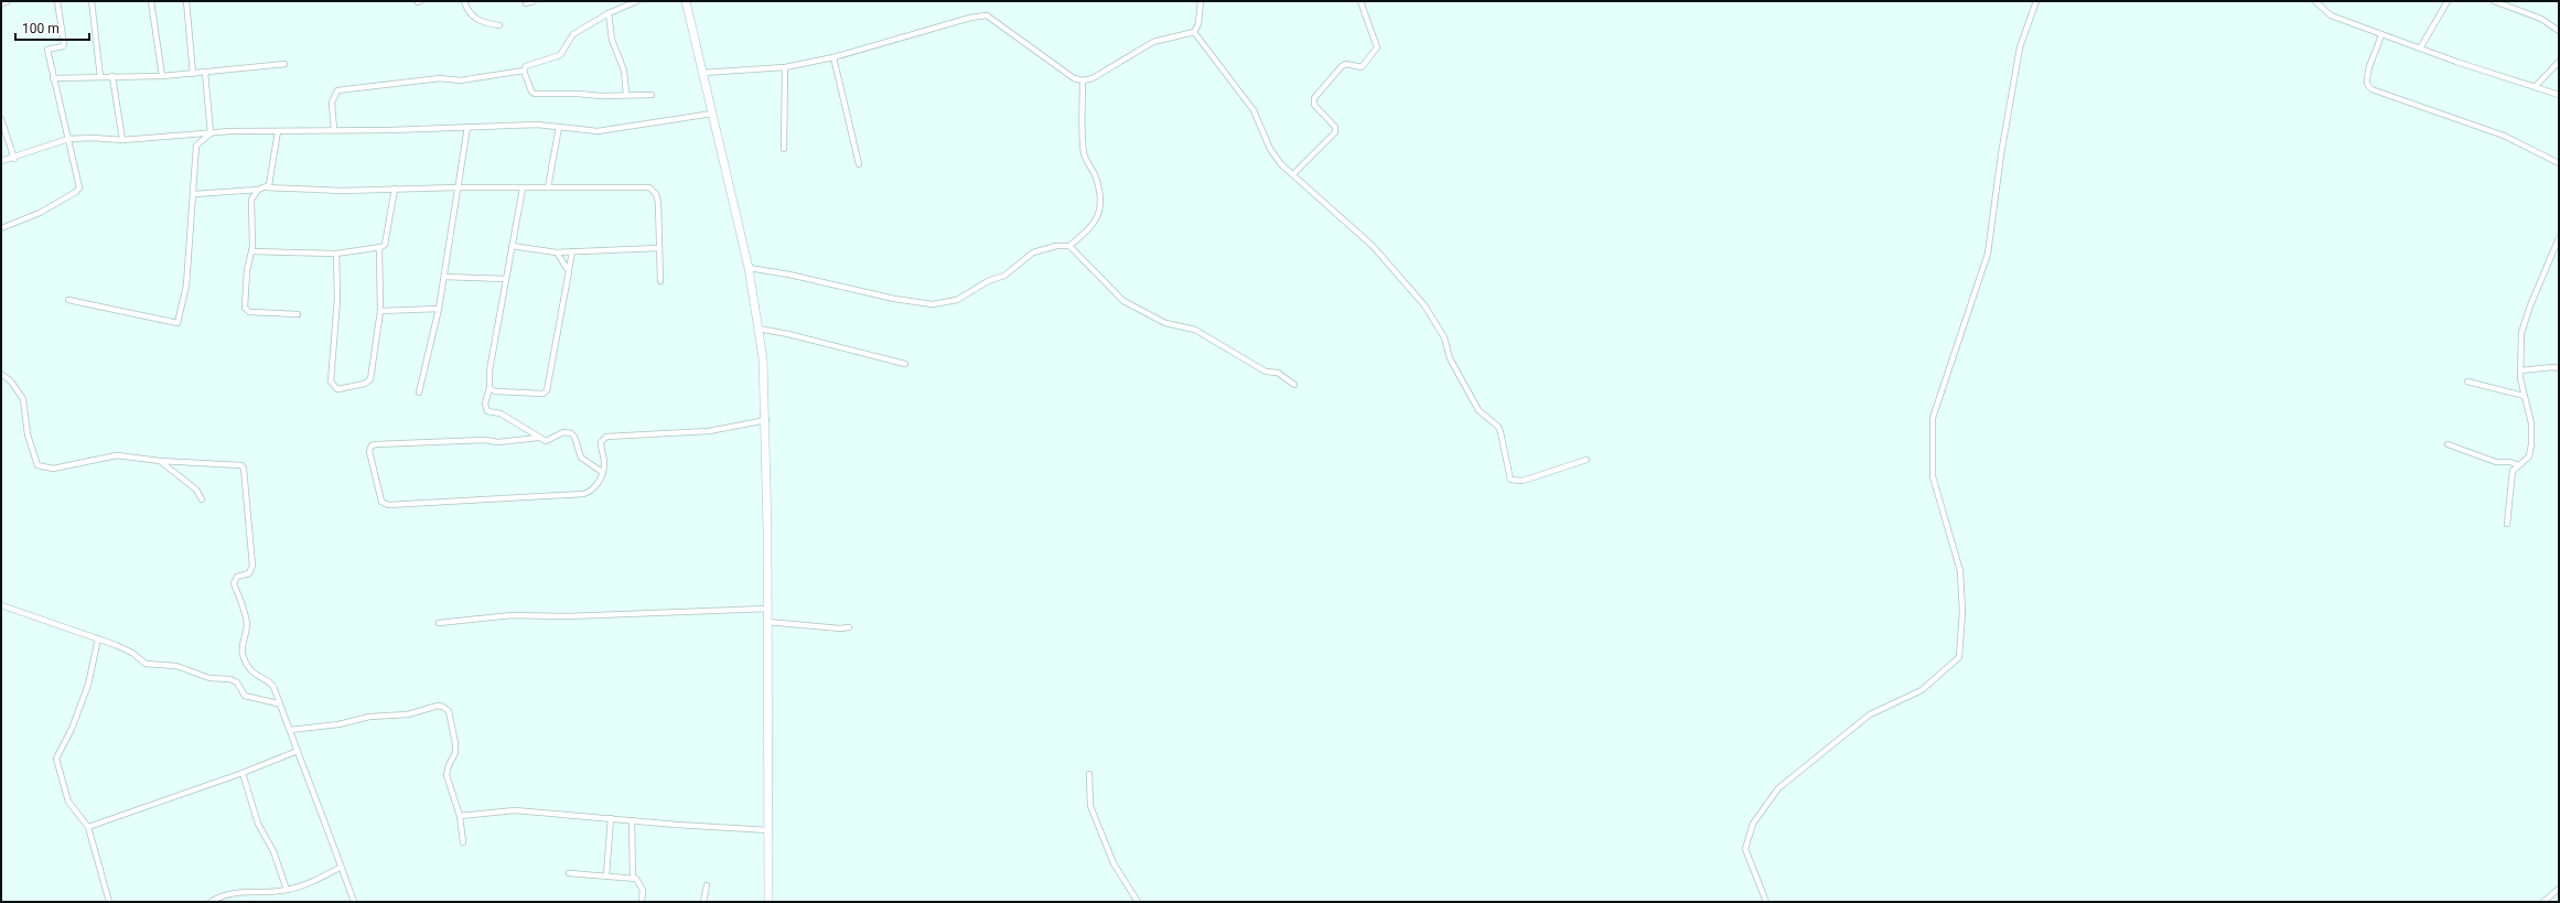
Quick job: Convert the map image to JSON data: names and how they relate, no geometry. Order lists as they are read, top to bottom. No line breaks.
{"scale_bar":"100 m"}
